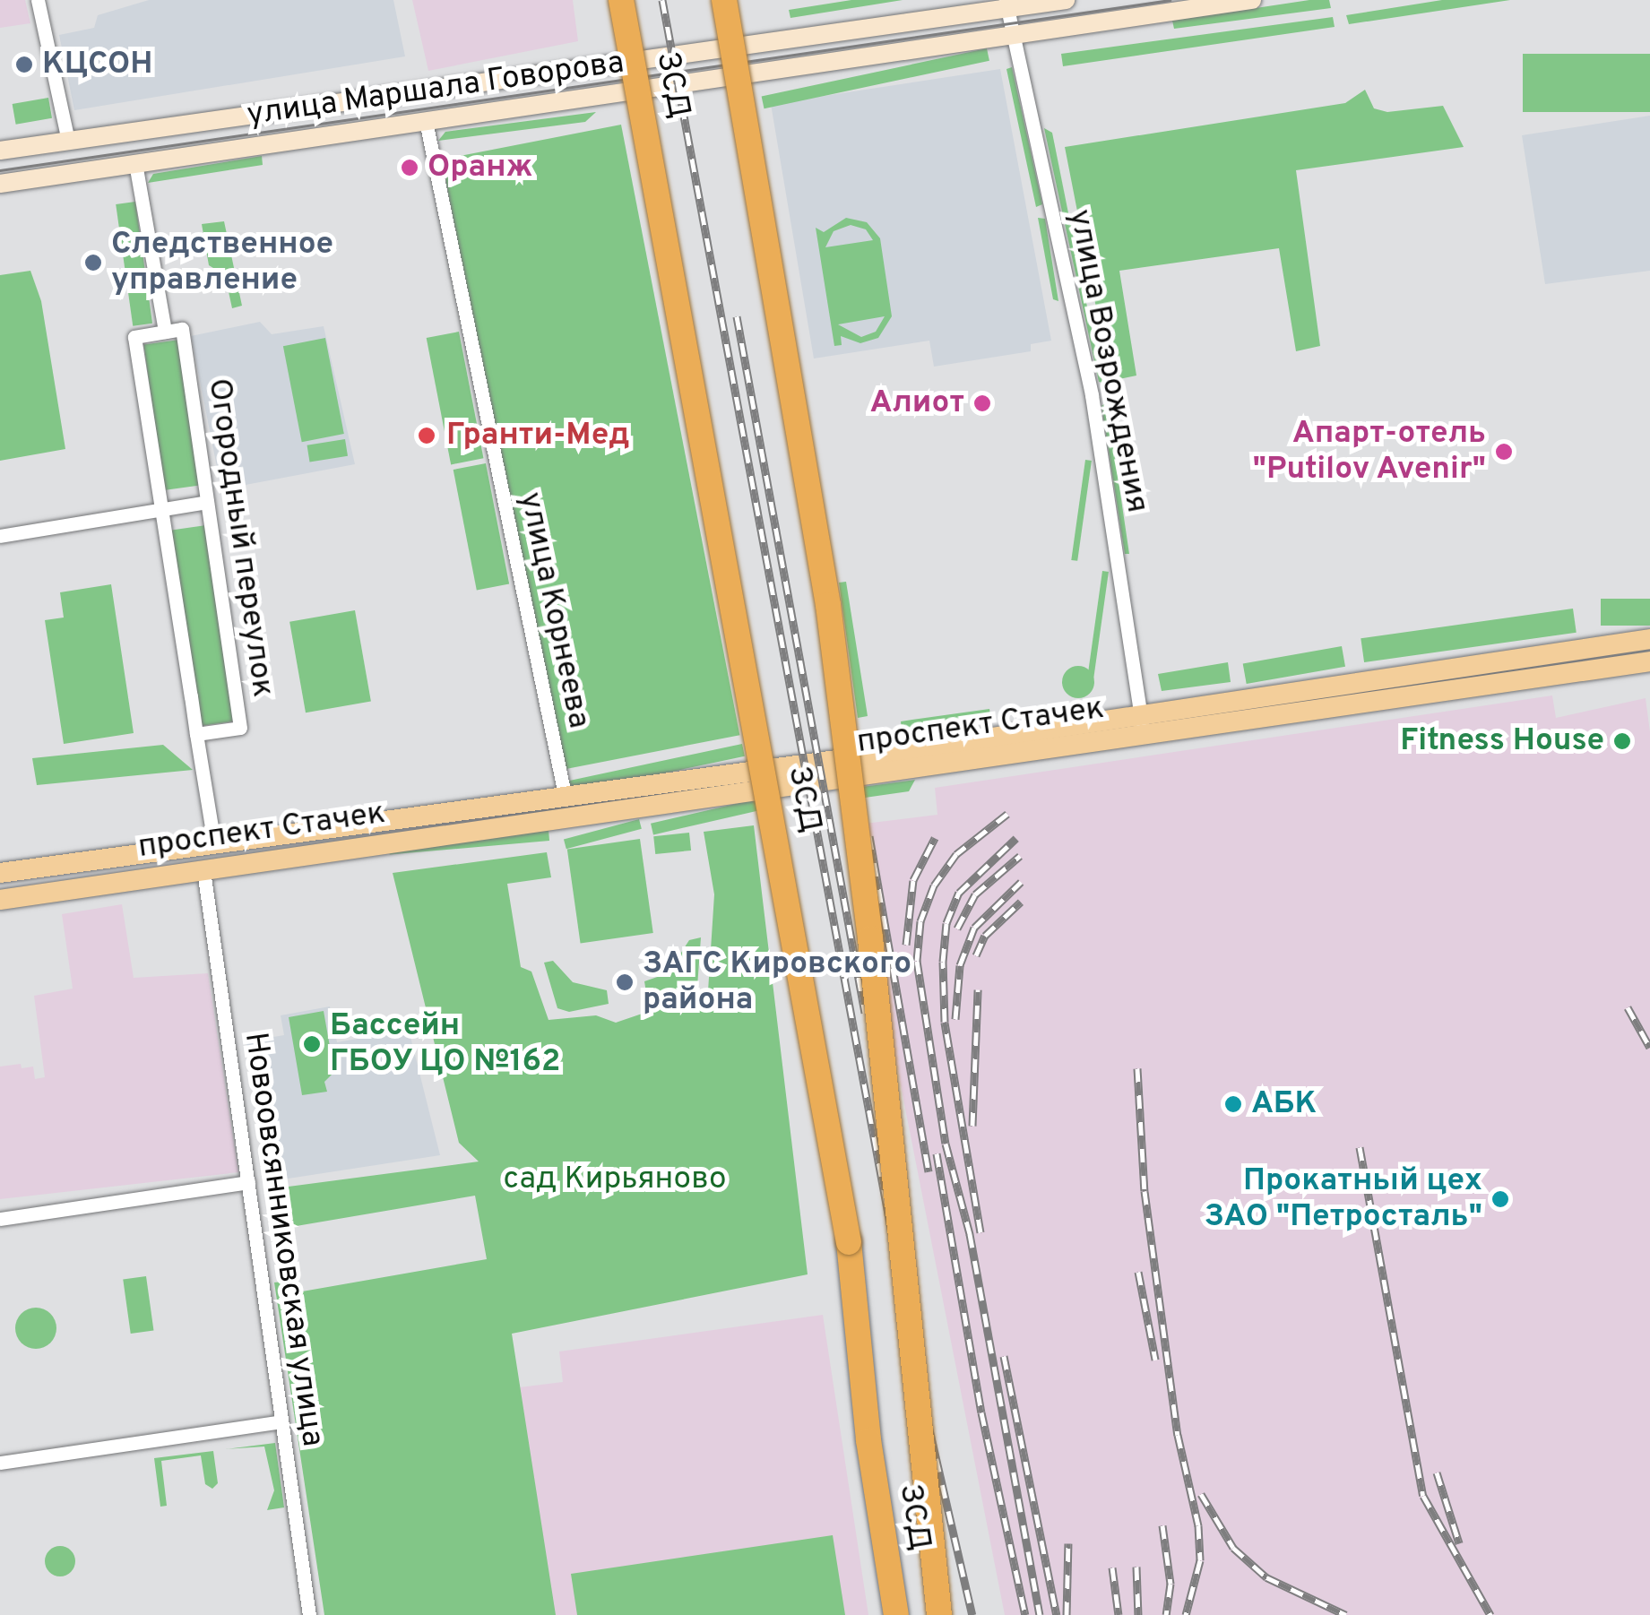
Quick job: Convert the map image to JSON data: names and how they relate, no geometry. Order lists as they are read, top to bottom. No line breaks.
{"streets":{"highway":["ЗСД"],"main road":["улица Маршала Говорова","проспект Стачек"],"street":["улица Возрождения","Огородный переулок","улица Корнеева","Новоовсянниковская улица"]},"crossings":[["улица Маршала Говорова","улица Возрождения"],["улица Маршала Говорова","улица Корнеева"],["улица Возрождения","проспект Стачек"],["Огородный переулок","проспект Стачек"],["улица Корнеева","проспект Стачек"],["проспект Стачек","Новоовсянниковская улица"]],"parks":["сад Кирьяново"],"places":["КЦСОН","Оранж","Следственное управление","Алиот","Гранти-Мед","Апарт-отель \"Putilov Avenir\"","Fitness House","ЗАГС Кировского района","Бассейн ГБОУ ЦО №162","АБК","Прокатный цех ЗАО \"Петросталь\""]}
